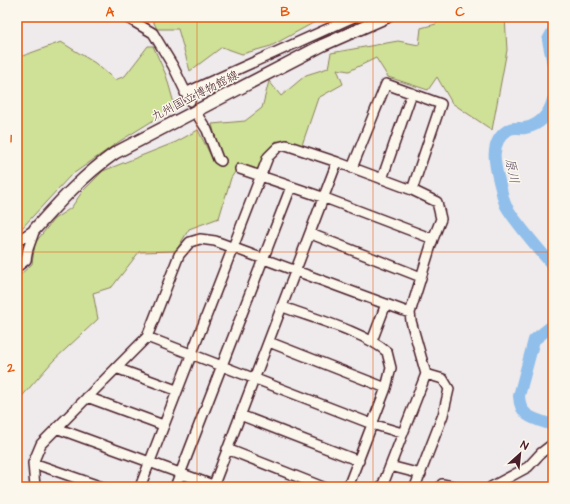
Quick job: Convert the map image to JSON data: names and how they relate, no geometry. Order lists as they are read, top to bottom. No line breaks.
{"streets":{"main road":["九州国立博物館線"]},"water":["原川"],"north":"top right","grid":{"columns":["A","B","C"],"rows":["1","2"]}}
